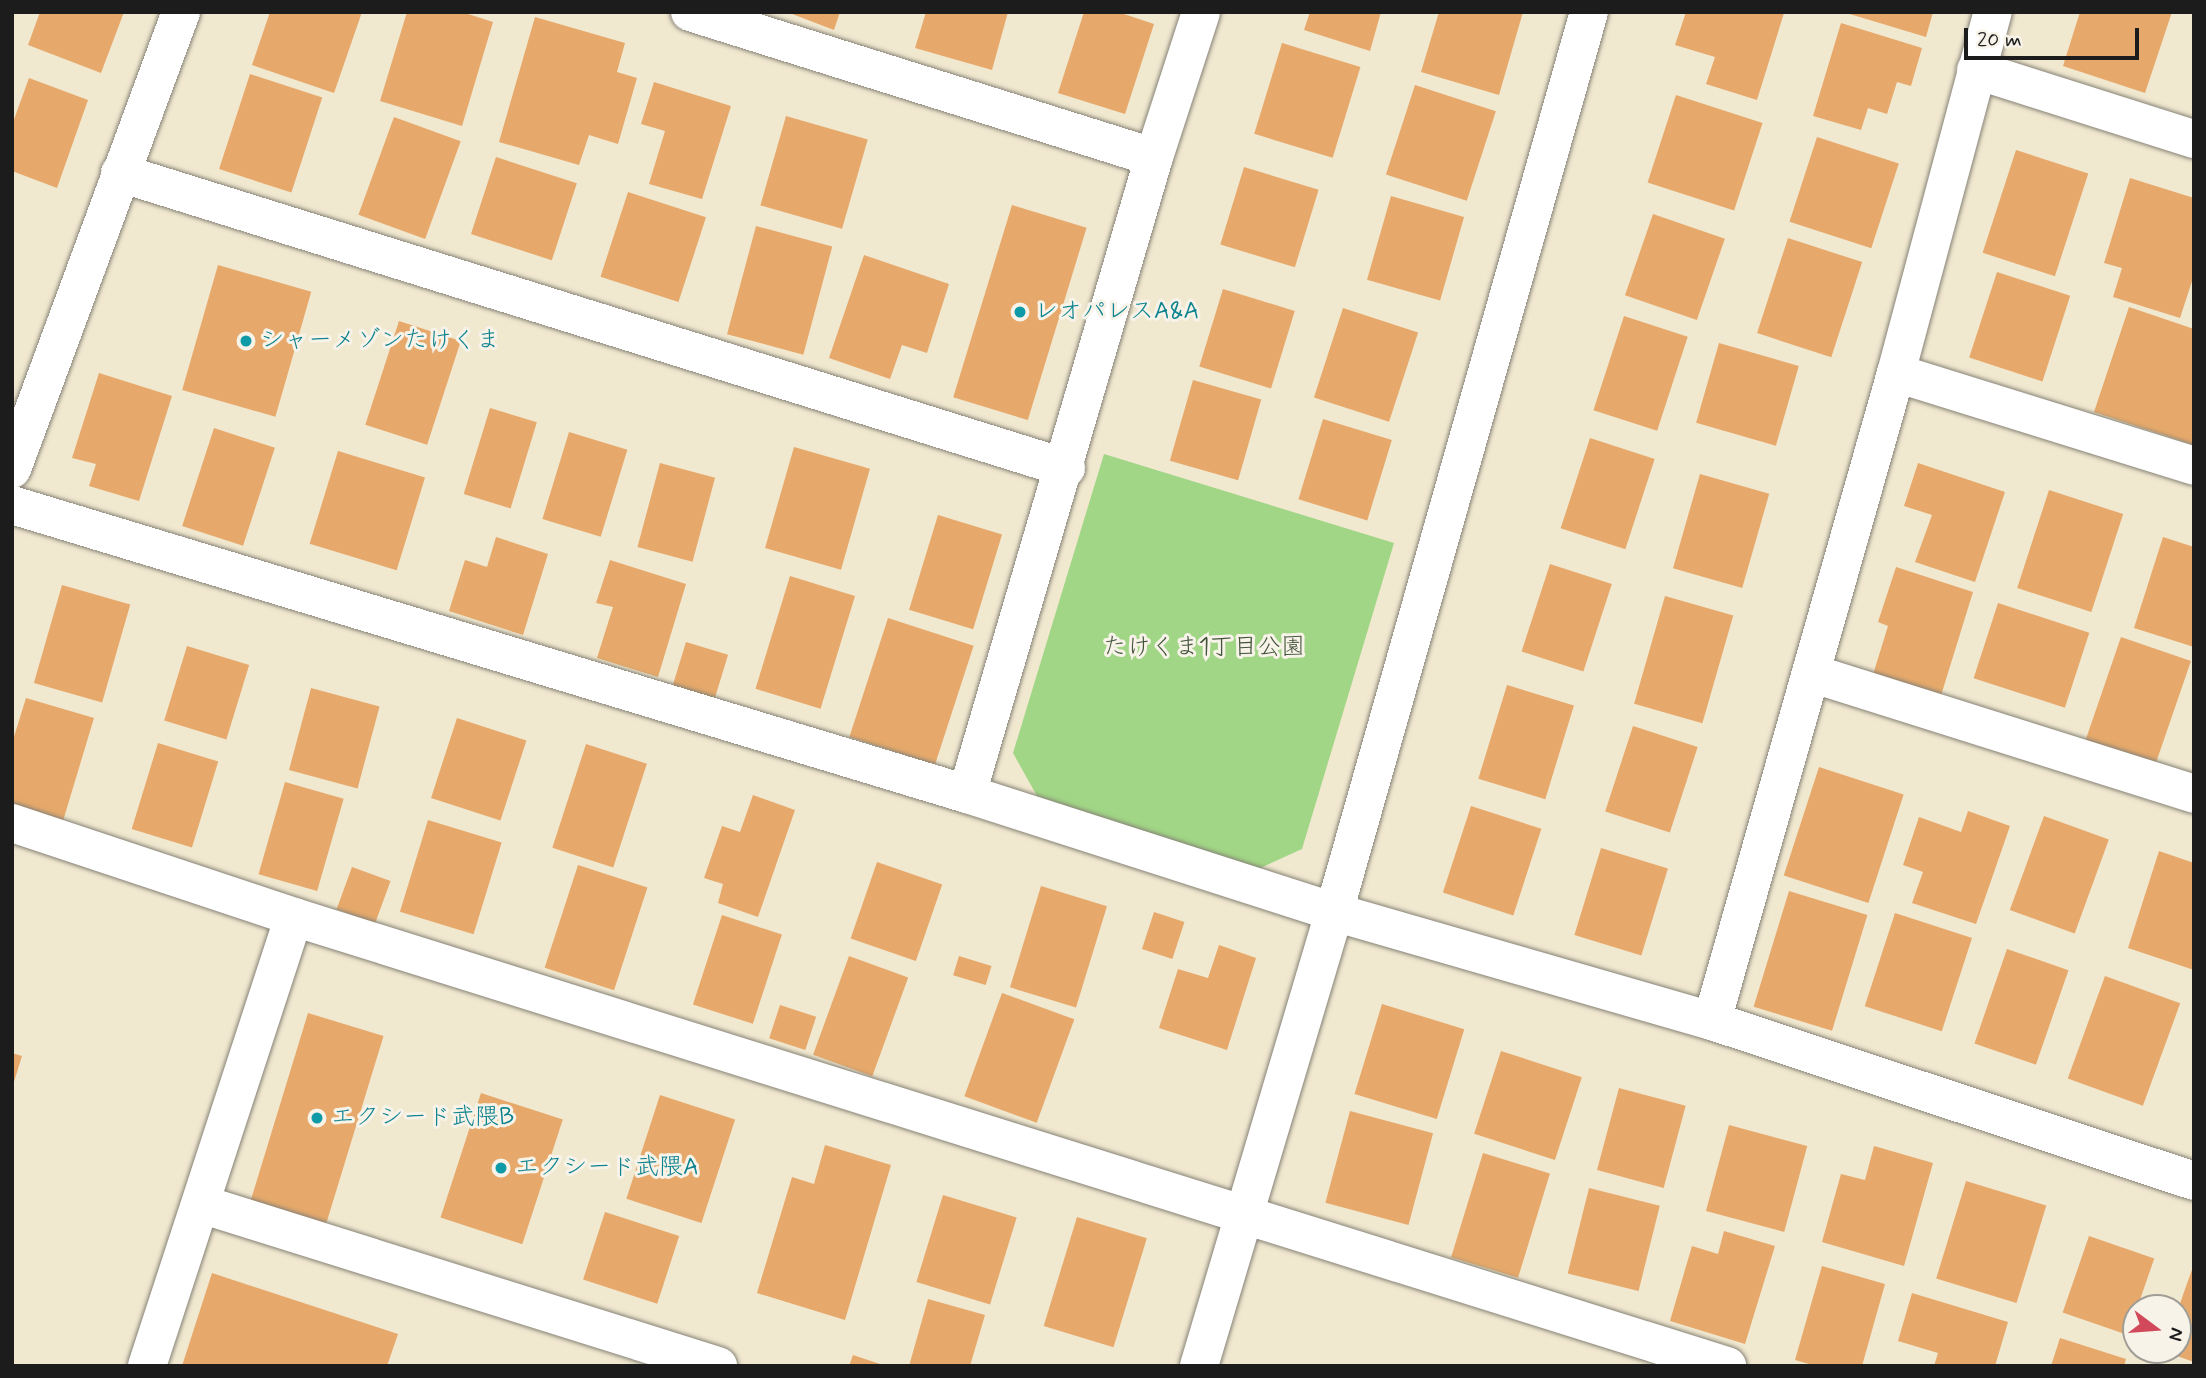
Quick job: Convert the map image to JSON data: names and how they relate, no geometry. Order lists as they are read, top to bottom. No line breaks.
{"parks":["たけくま1丁目公園"],"places":["レオパレスA&A","シャーメゾンたけくま","エクシード武隈B","エクシード武隈A"],"scale_bar":"20 m","north":"right"}
